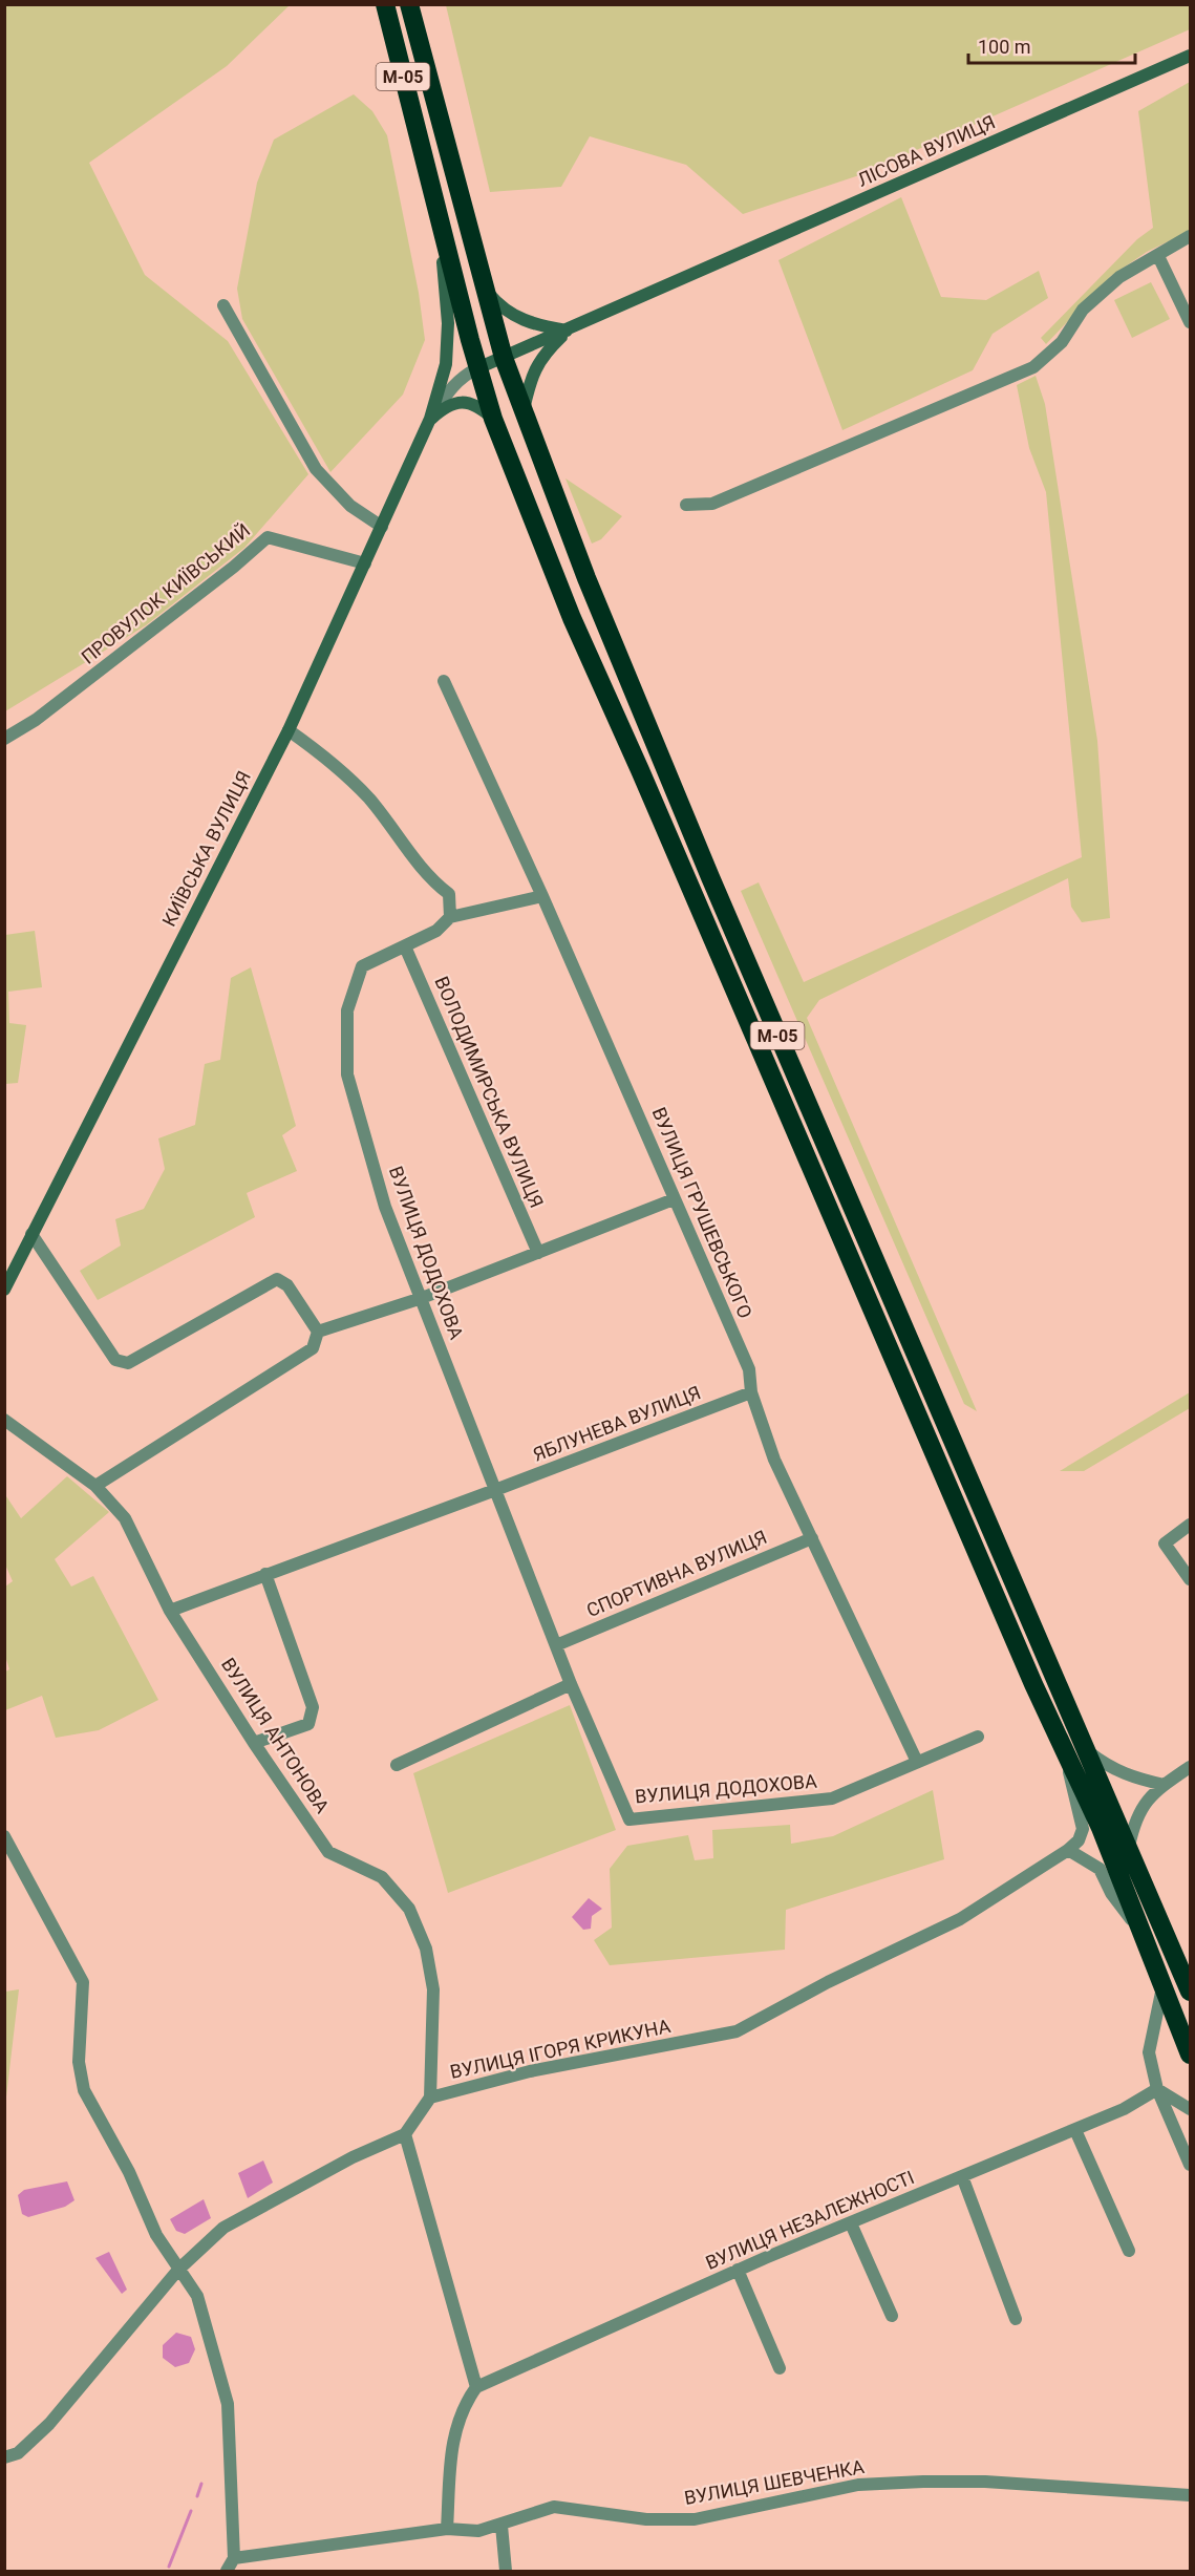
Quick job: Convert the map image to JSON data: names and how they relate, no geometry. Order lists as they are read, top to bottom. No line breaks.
{"streets":{"highway":["М-05"],"street":["ЛІСОВА ВУЛИЦЯ","ПРОВУЛОК КИЇВСЬКИЙ","КИЇВСЬКА ВУЛИЦЯ","ВОЛОДИМИРСЬКА ВУЛИЦЯ","ВУЛИЦЯ ГРУШЕВСЬКОГО","ВУЛИЦЯ ДОДОХОВА","ЯБЛУНЕВА ВУЛИЦЯ","СПОРТИВНА ВУЛИЦЯ","ВУЛИЦЯ АНТОНОВА","ВУЛИЦЯ ІГОРЯ КРИКУНА","ВУЛИЦЯ НЕЗАЛЕЖНОСТІ","ВУЛИЦЯ ШЕВЧЕНКА"]},"crossings":[["М-05","ЛІСОВА ВУЛИЦЯ"],["М-05","КИЇВСЬКА ВУЛИЦЯ"],["ПРОВУЛОК КИЇВСЬКИЙ","КИЇВСЬКА ВУЛИЦЯ"],["ВОЛОДИМИРСЬКА ВУЛИЦЯ","ВУЛИЦЯ ДОДОХОВА"],["ВУЛИЦЯ ГРУШЕВСЬКОГО","ВУЛИЦЯ ДОДОХОВА"],["ВУЛИЦЯ ГРУШЕВСЬКОГО","ЯБЛУНЕВА ВУЛИЦЯ"],["ВУЛИЦЯ ГРУШЕВСЬКОГО","СПОРТИВНА ВУЛИЦЯ"],["ВУЛИЦЯ ДОДОХОВА","ЯБЛУНЕВА ВУЛИЦЯ"],["ВУЛИЦЯ ДОДОХОВА","СПОРТИВНА ВУЛИЦЯ"],["ВУЛИЦЯ АНТОНОВА","ВУЛИЦЯ ІГОРЯ КРИКУНА"]],"scale_bar":"100 m"}
